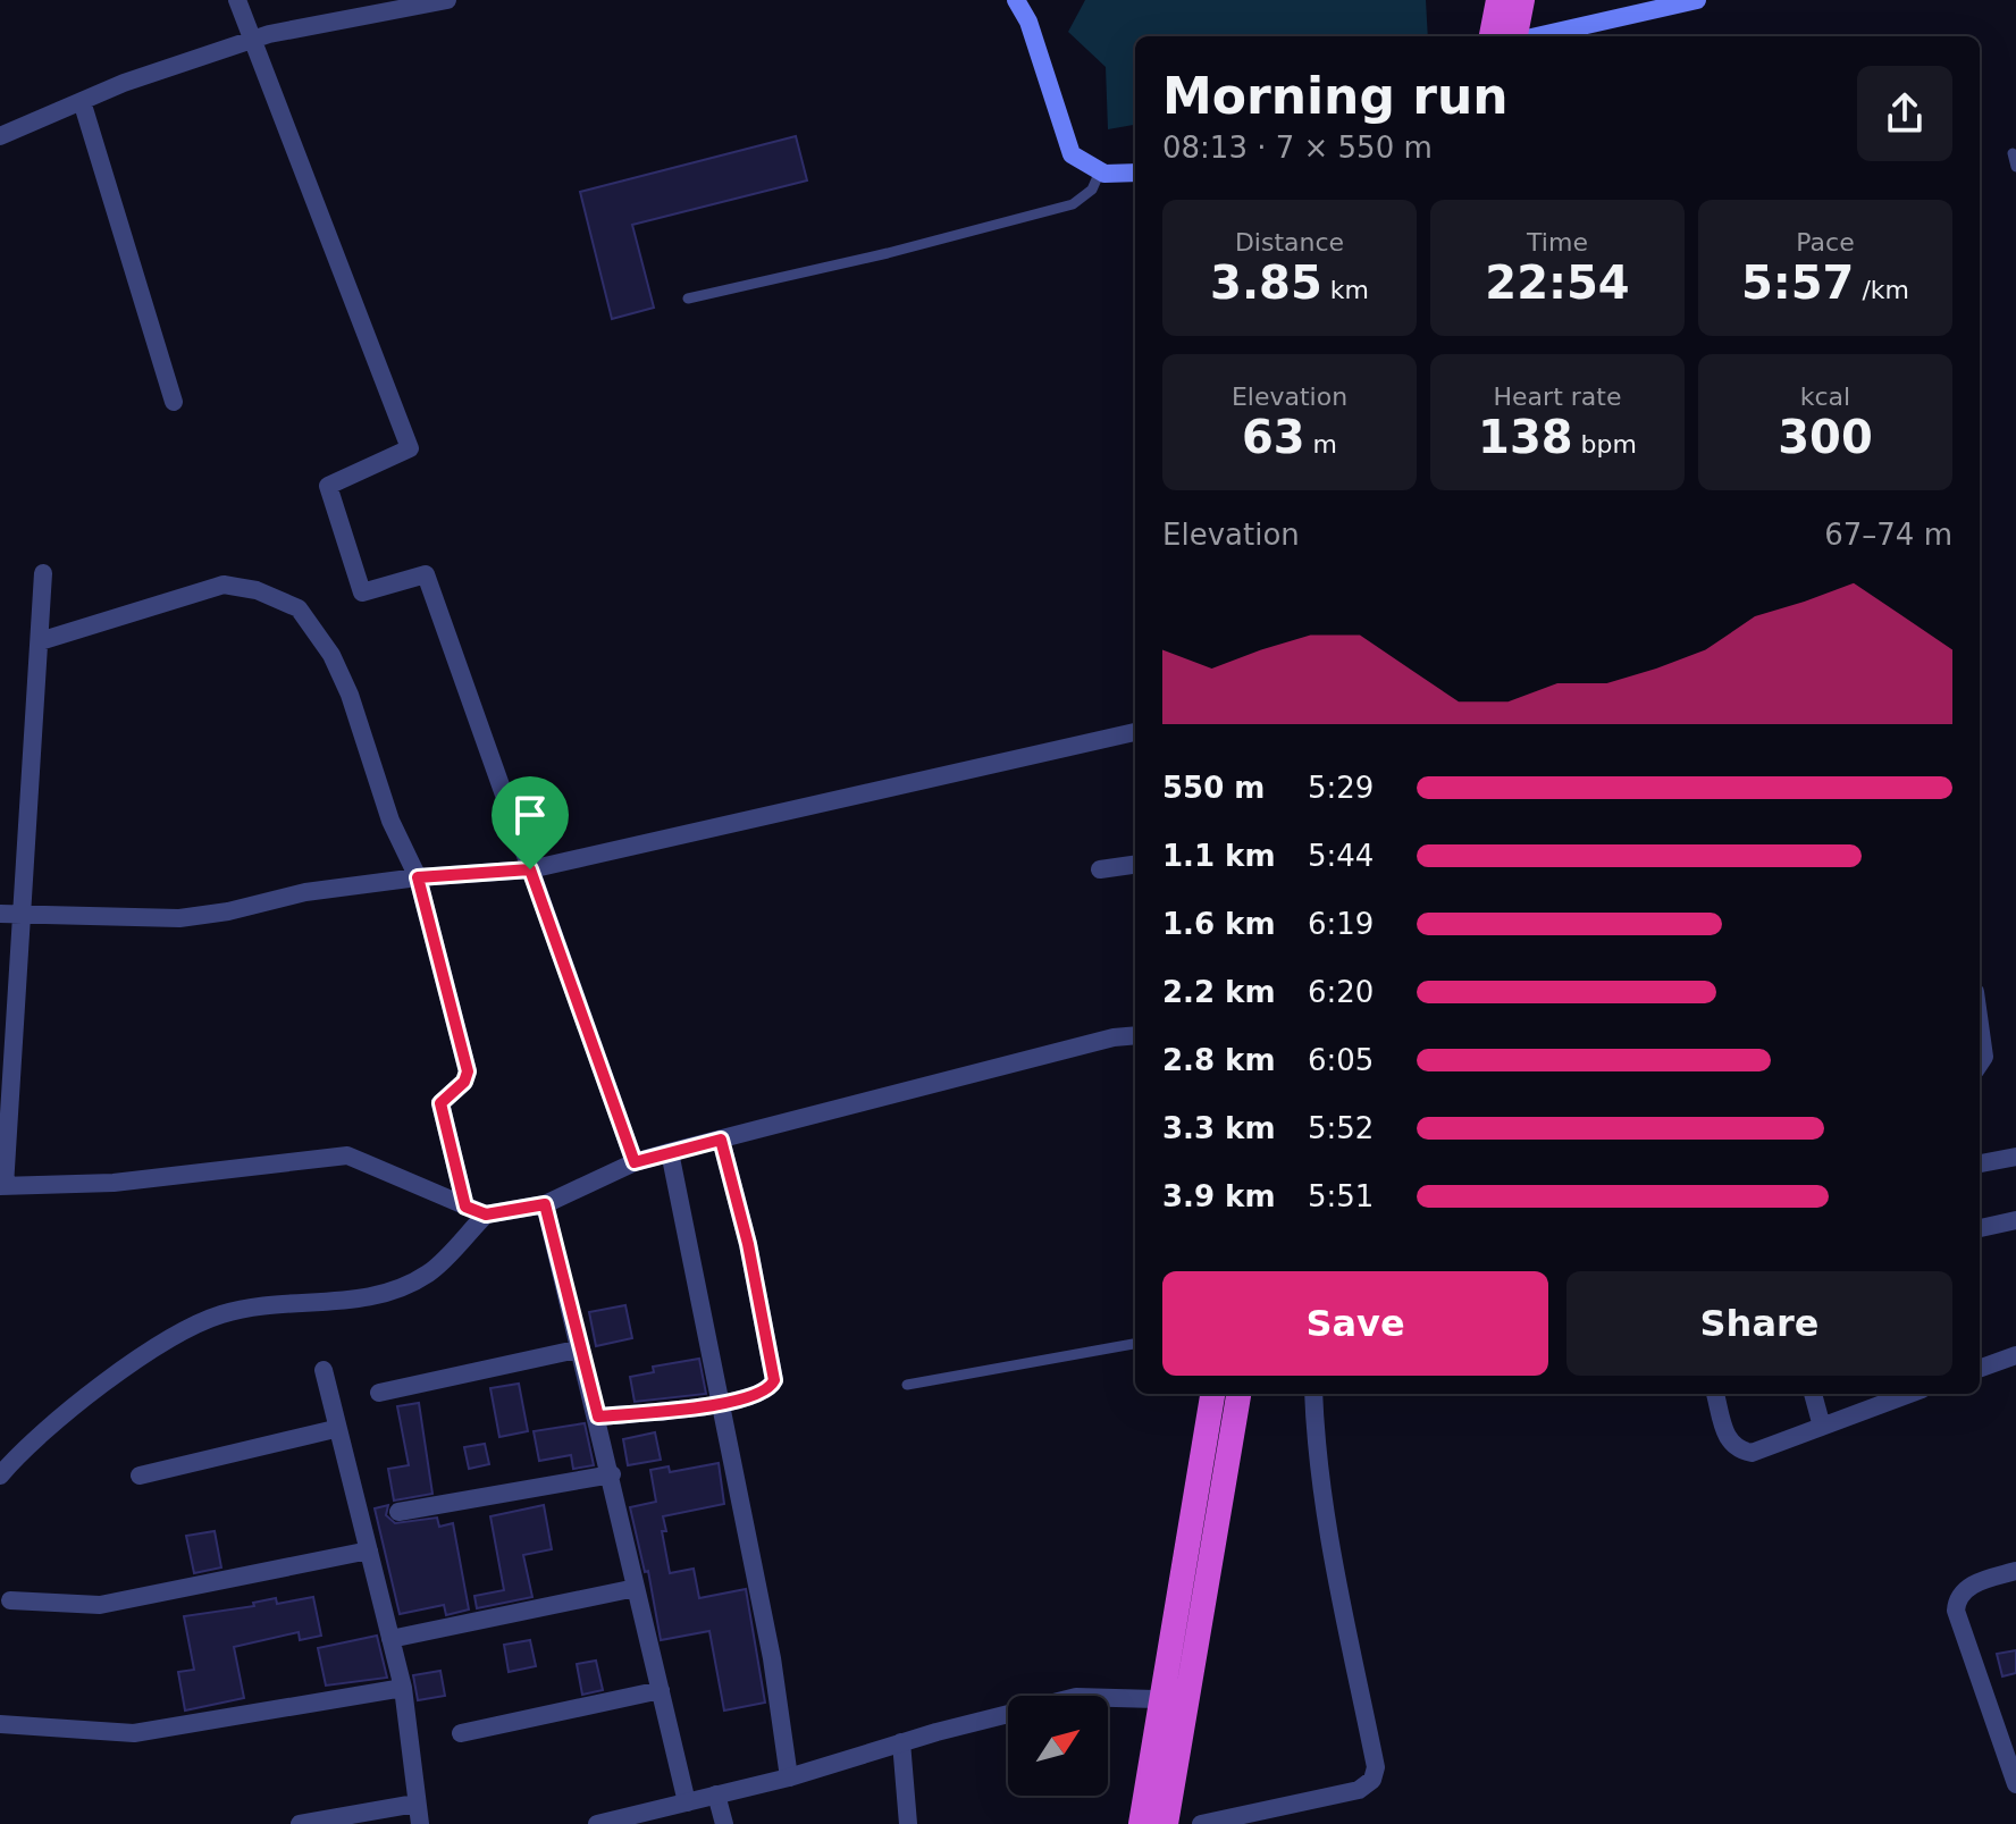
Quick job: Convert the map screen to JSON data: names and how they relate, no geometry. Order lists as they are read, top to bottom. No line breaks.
{"north":"top right","page":{"heading":["Morning run","08:13 · 7 × 550 m"],"stats":[["Distance","3.85 km"],["Time","22:54"],["Pace","5:57 /km"],["Elevation","63 m"],["Heart rate","138 bpm"],["kcal","300"]],"chart":["Elevation","67–74 m"],"list":[{"name":"550 m","note":"5:29"},{"name":"1.1 km","note":"5:44"},{"name":"1.6 km","note":"6:19"},{"name":"2.2 km","note":"6:20"},{"name":"2.8 km","note":"6:05"},{"name":"3.3 km","note":"5:52"},{"name":"3.9 km","note":"5:51"}],"buttons":["Save","Share"]}}
